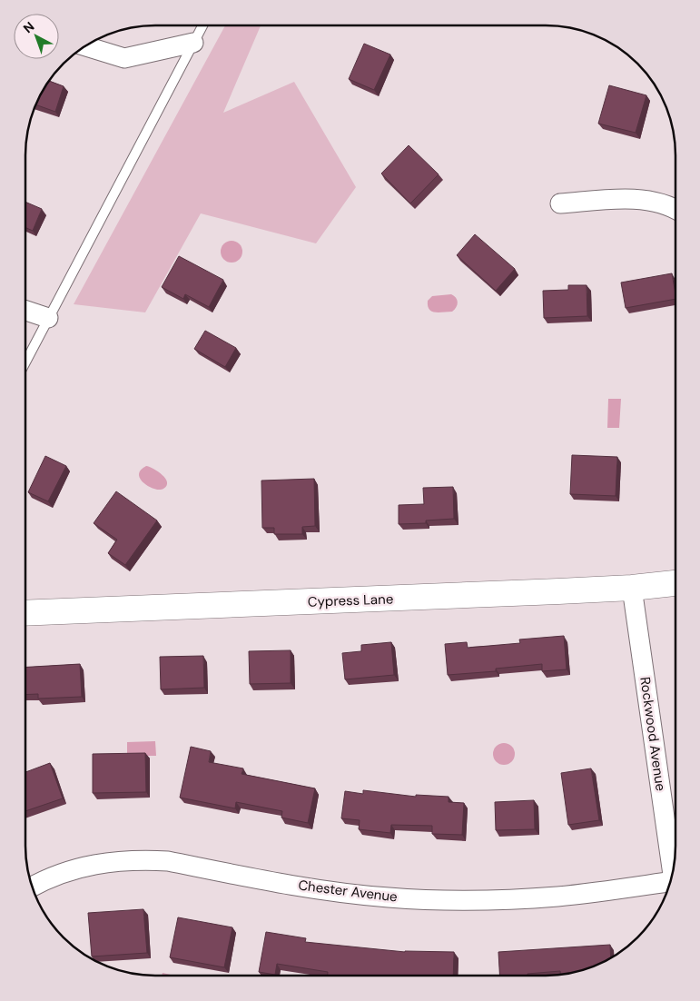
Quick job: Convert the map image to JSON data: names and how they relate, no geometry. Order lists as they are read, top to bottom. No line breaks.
{"streets":{"street":["Cypress Lane","Rockwood Avenue","Chester Avenue"]},"crossings":[["Cypress Lane","Rockwood Avenue"]],"north":"top left"}
